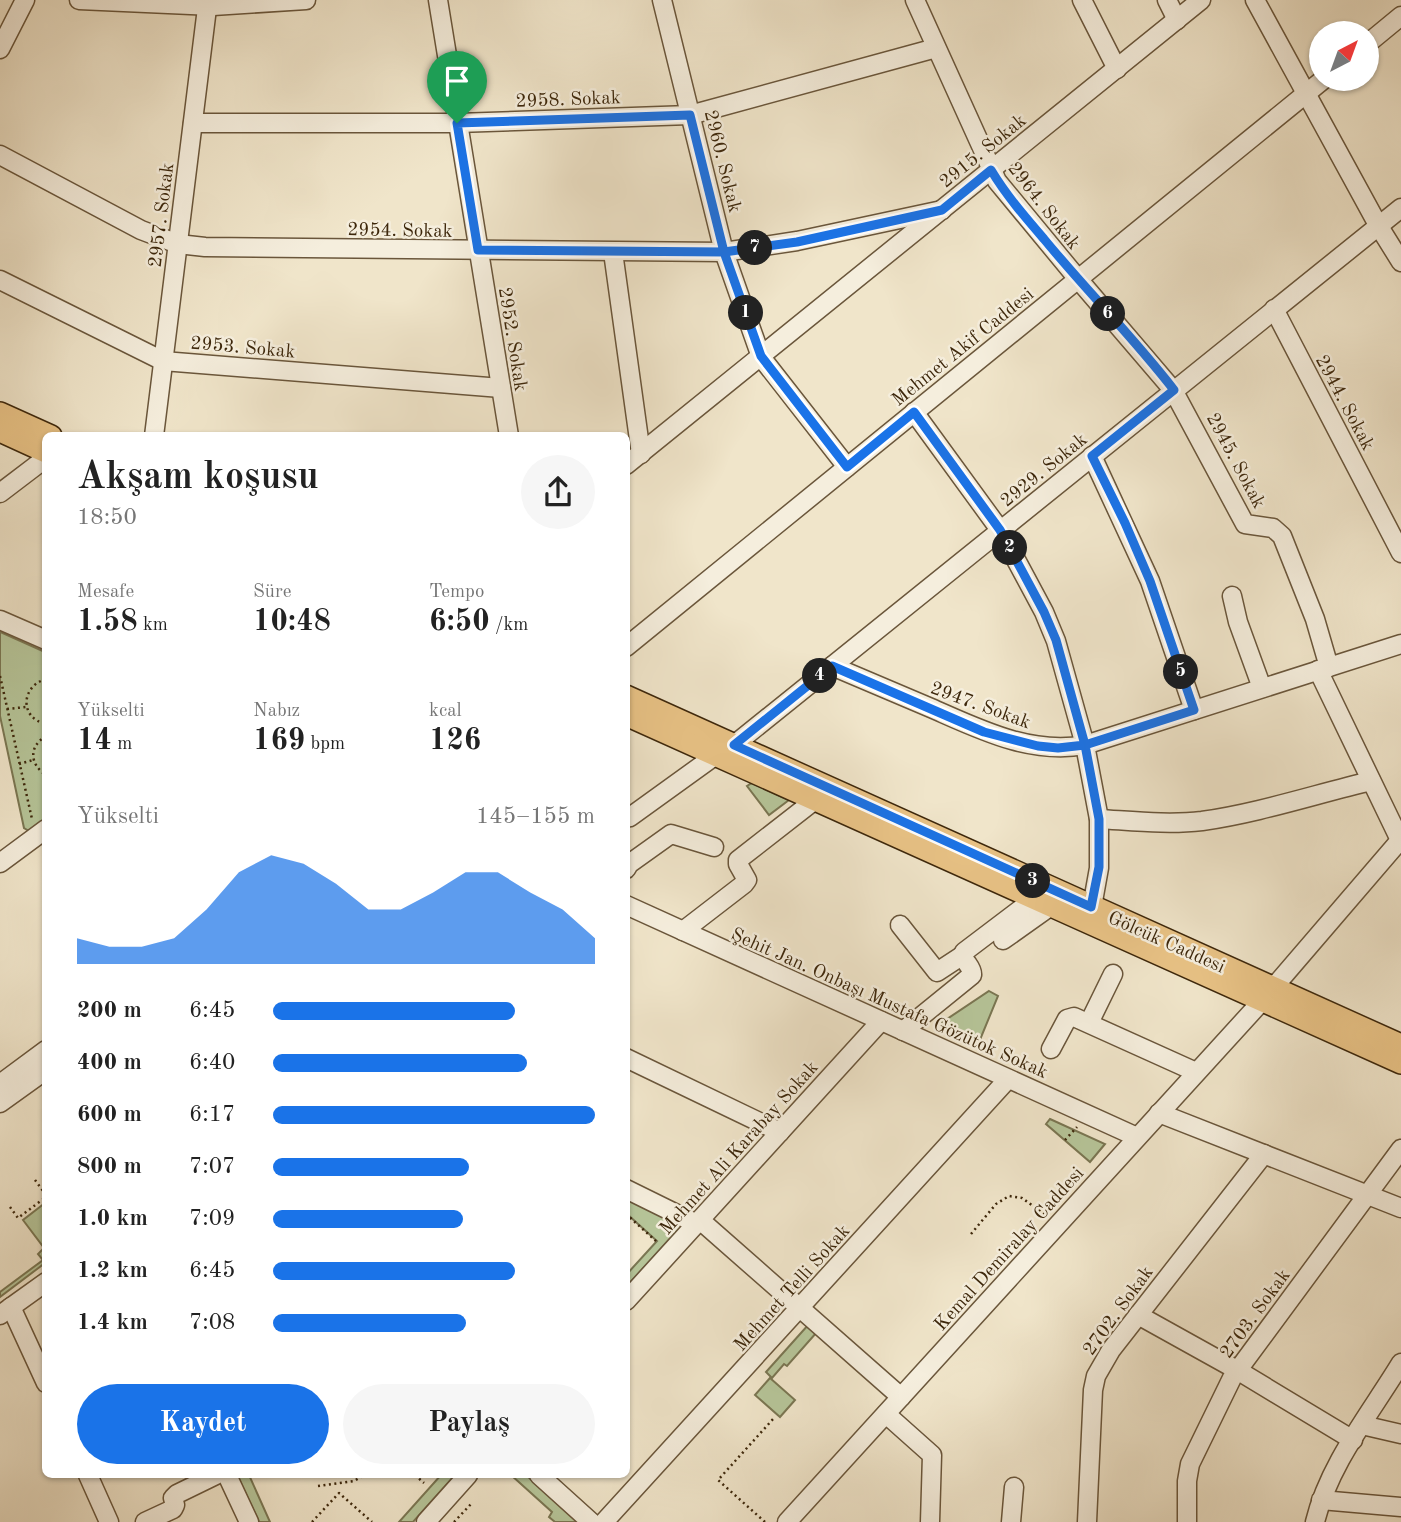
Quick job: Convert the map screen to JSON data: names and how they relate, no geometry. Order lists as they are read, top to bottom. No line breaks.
{"streets":{"main road":["Gölcük Caddesi"],"street":["2958. Sokak","2915. Sokak","2960. Sokak","2964. Sokak","2957. Sokak","2954. Sokak","2952. Sokak","2953. Sokak","Mehmet Akif Caddesi","2944. Sokak","2945. Sokak","2929. Sokak","2947. Sokak","Şehit Jan. Onbaşı Mustafa Gözütok Sokak","Mehmet Ali Karabay Sokak","Kemal Demiralay Caddesi","Mehmet Telli Sokak","2702. Sokak","2703. Sokak"]},"crossings":[["2958. Sokak","2960. Sokak"],["2958. Sokak","2964. Sokak"],["2958. Sokak","2957. Sokak"],["2958. Sokak","2952. Sokak"],["2915. Sokak","2960. Sokak"],["2915. Sokak","2964. Sokak"],["2915. Sokak","2954. Sokak"],["2960. Sokak","2954. Sokak"],["2960. Sokak","Mehmet Akif Caddesi"],["2964. Sokak","Mehmet Akif Caddesi"],["2964. Sokak","2945. Sokak"],["2957. Sokak","2954. Sokak"],["2957. Sokak","2953. Sokak"],["2954. Sokak","2952. Sokak"],["2952. Sokak","2953. Sokak"],["Mehmet Akif Caddesi","2945. Sokak"],["2944. Sokak","2929. Sokak"],["2945. Sokak","2929. Sokak"],["2945. Sokak","2947. Sokak"],["2945. Sokak","Kemal Demiralay Caddesi"],["2929. Sokak","2947. Sokak"],["2929. Sokak","Gölcük Caddesi"],["Gölcük Caddesi","Kemal Demiralay Caddesi"],["Şehit Jan. Onbaşı Mustafa Gözütok Sokak","Mehmet Ali Karabay Sokak"],["Şehit Jan. Onbaşı Mustafa Gözütok Sokak","Kemal Demiralay Caddesi"],["Şehit Jan. Onbaşı Mustafa Gözütok Sokak","Mehmet Telli Sokak"]],"north":"top right","page":{"pins":["7","1","6","2","5","4","3"],"heading":["Akşam koşusu","18:50"],"stats":[["Mesafe","1.58 km"],["Süre","10:48"],["Tempo","6:50 /km"],["Yükselti","14 m"],["Nabız","169 bpm"],["kcal","126"]],"chart":["Yükselti","145–155 m"],"list":[{"name":"200 m","note":"6:45"},{"name":"400 m","note":"6:40"},{"name":"600 m","note":"6:17"},{"name":"800 m","note":"7:07"},{"name":"1.0 km","note":"7:09"},{"name":"1.2 km","note":"6:45"},{"name":"1.4 km","note":"7:08"}],"buttons":["Kaydet","Paylaş"]}}
